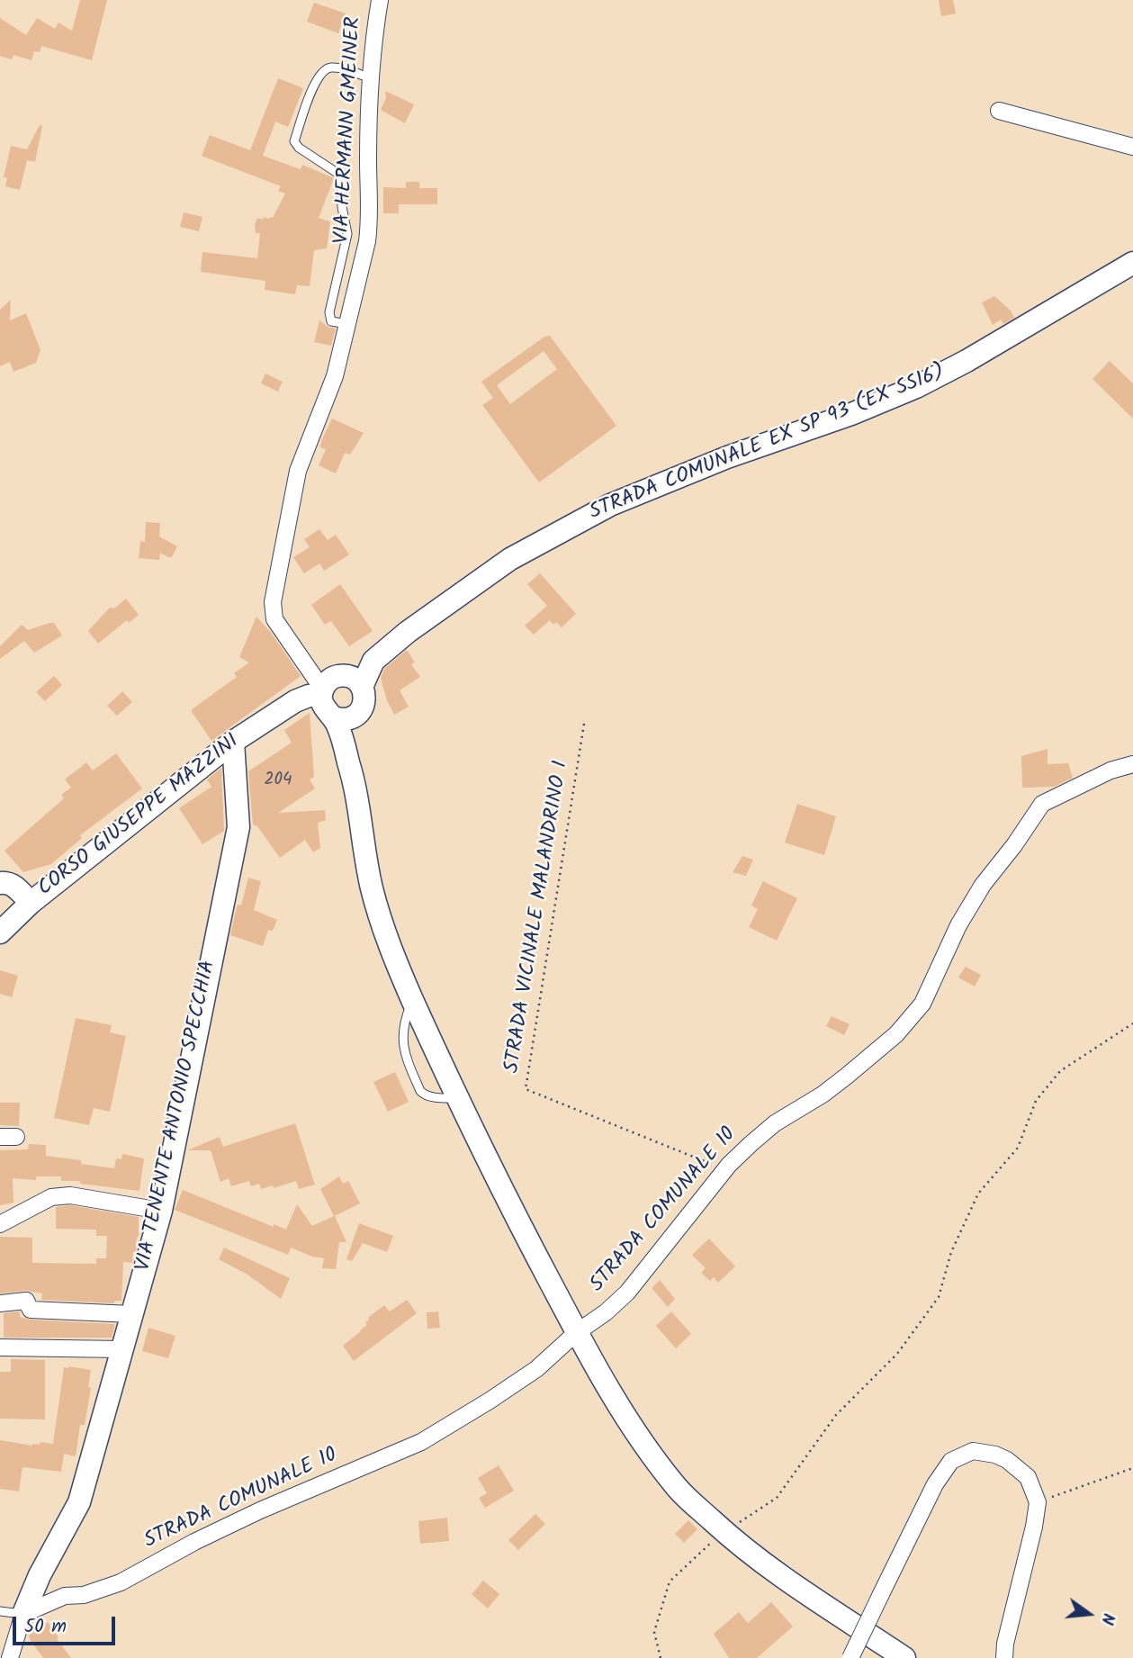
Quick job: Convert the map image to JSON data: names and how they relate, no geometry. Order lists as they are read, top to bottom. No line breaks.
{"streets":{"main road":["STRADA COMUNALE EX SP 93 (EX SS16)","CORSO GIUSEPPE MAZZINI","VIA TENENTE ANTONIO SPECCHIA"],"street":["VIA HERMANN GMEINER","STRADA COMUNALE 10"],"path":["STRADA VICINALE MALANDRINO I"]},"crossings":[["VIA HERMANN GMEINER","STRADA COMUNALE EX SP 93 (EX SS16)"],["VIA HERMANN GMEINER","CORSO GIUSEPPE MAZZINI"],["STRADA COMUNALE EX SP 93 (EX SS16)","CORSO GIUSEPPE MAZZINI"],["CORSO GIUSEPPE MAZZINI","VIA TENENTE ANTONIO SPECCHIA"],["STRADA VICINALE MALANDRINO I","STRADA COMUNALE 10"],["VIA TENENTE ANTONIO SPECCHIA","STRADA COMUNALE 10"]],"house_numbers":["204"],"scale_bar":"50 m","north":"right"}
